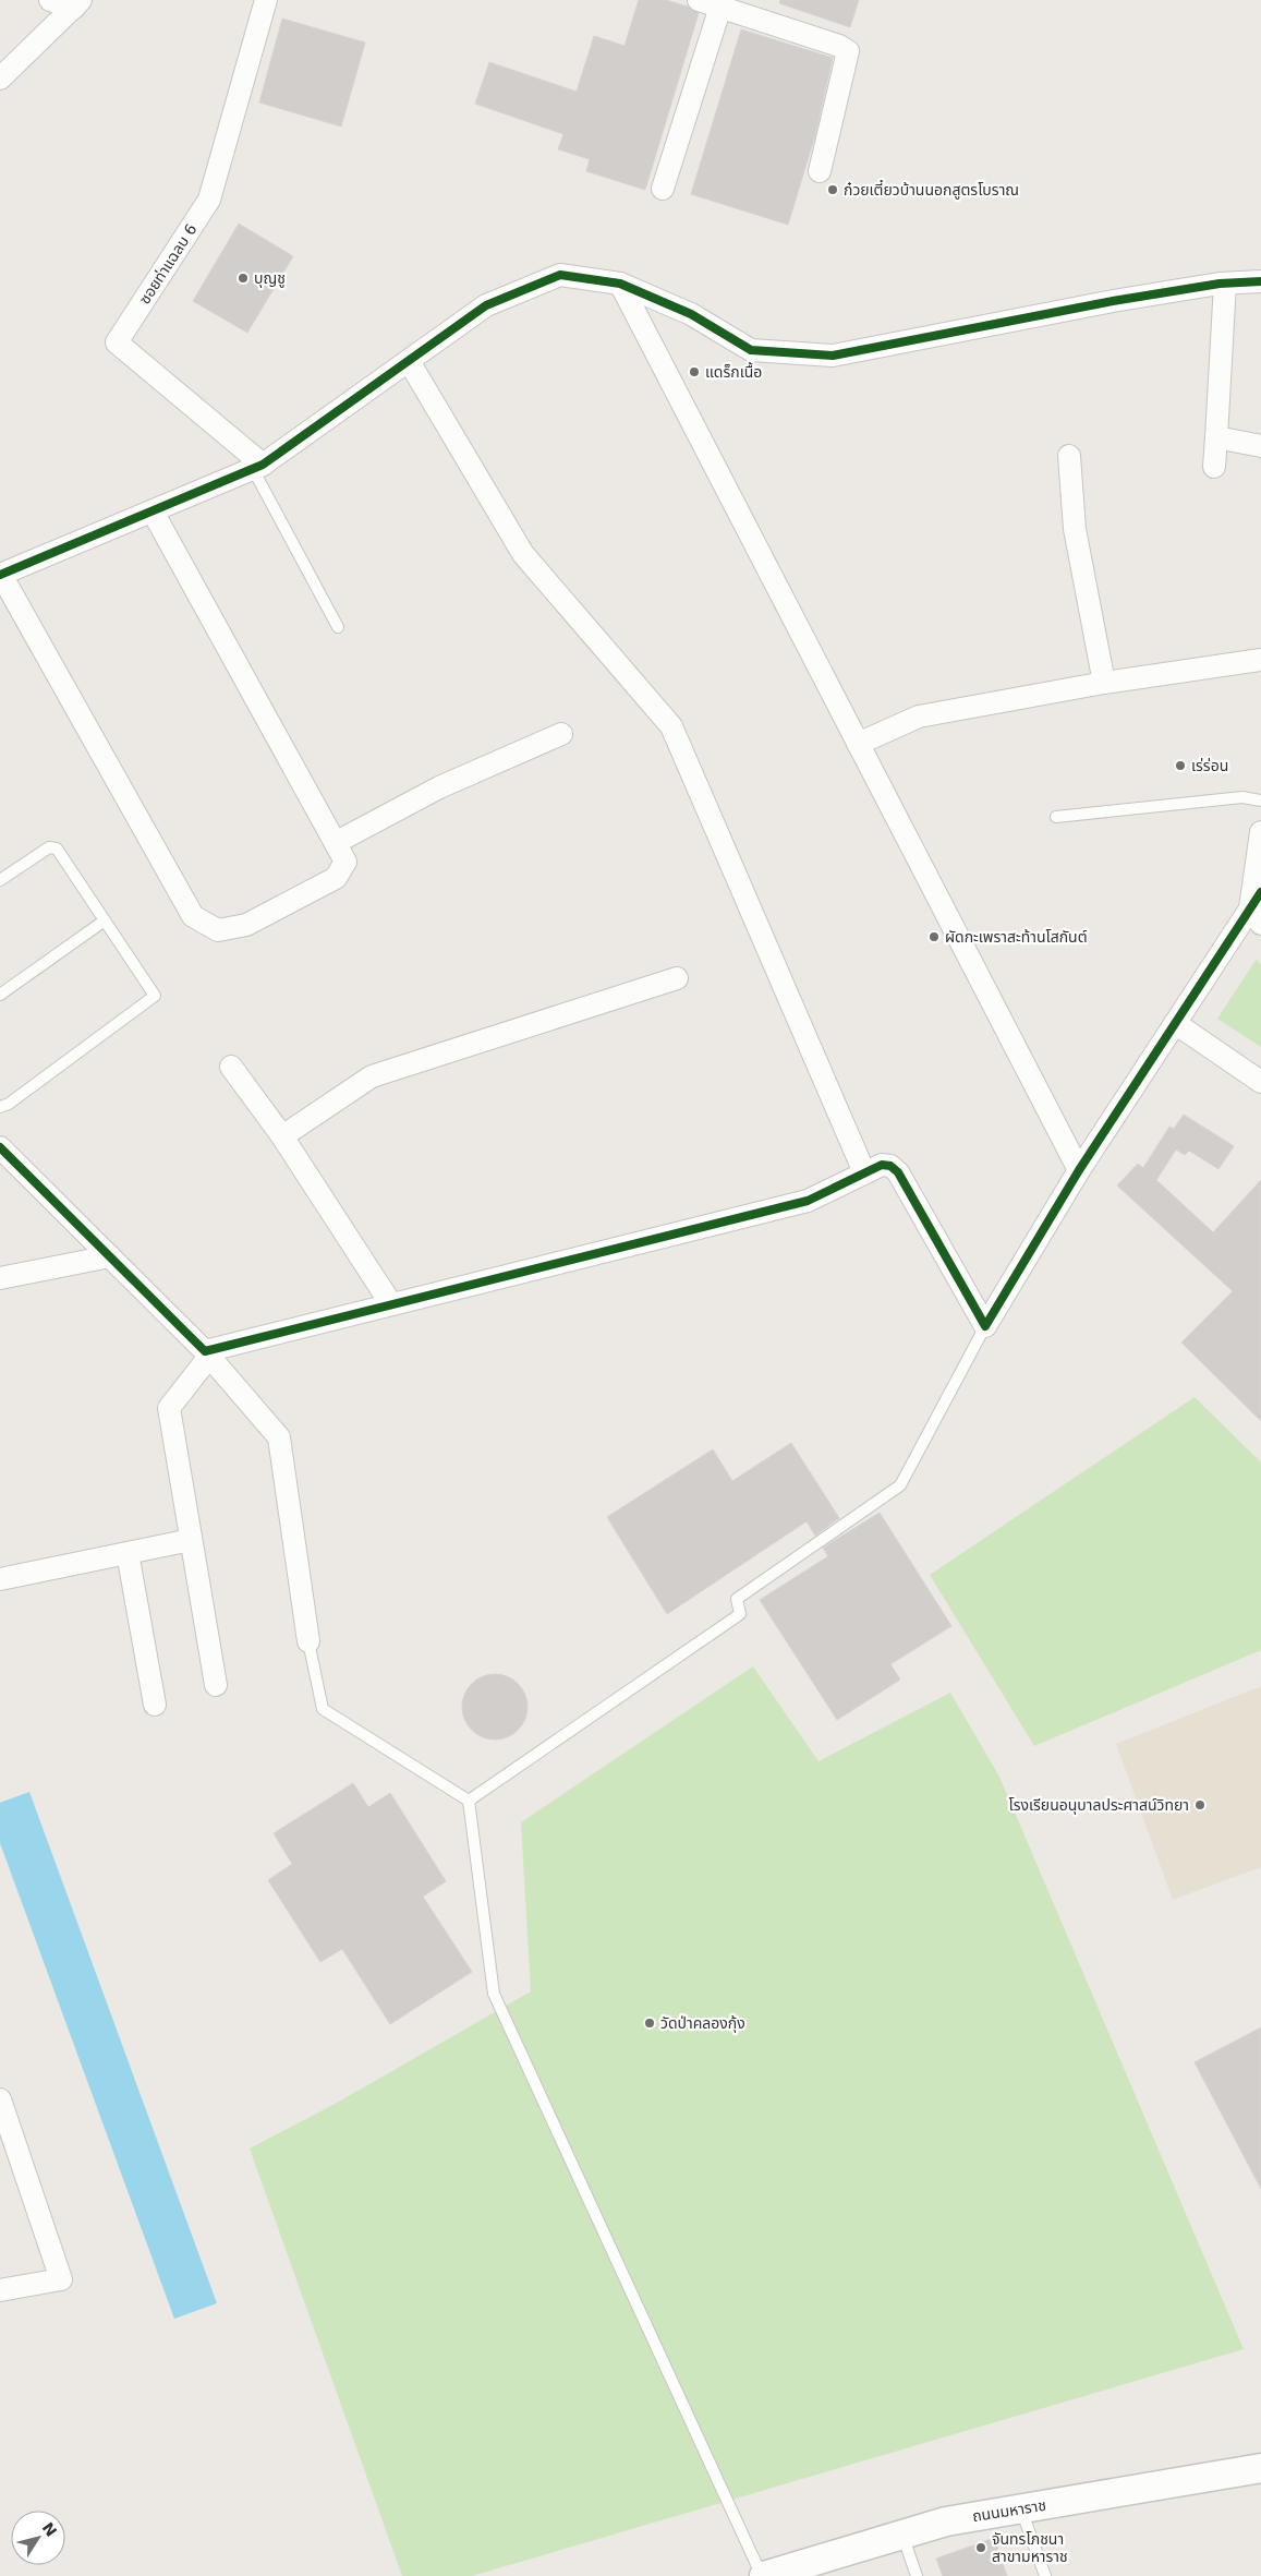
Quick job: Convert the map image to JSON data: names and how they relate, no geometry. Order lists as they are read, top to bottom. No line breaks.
{"streets":{"street":["ซอยท่าแฉลบ 6","ถนนมหาราช"]},"places":["ก๋วยเตี๋ยวบ้านนอกสูตรโบราณ","บุญชู","แดร็กเนื้อ","เร่ร่อน","ผัดกะเพราสะท้านโสกันต์","โรงเรียนอนุบาลประศาสน์วิทยา","วัดป่าคลองกุ้ง","จันทรโภชนา สาขามหาราช"],"north":"top right"}
